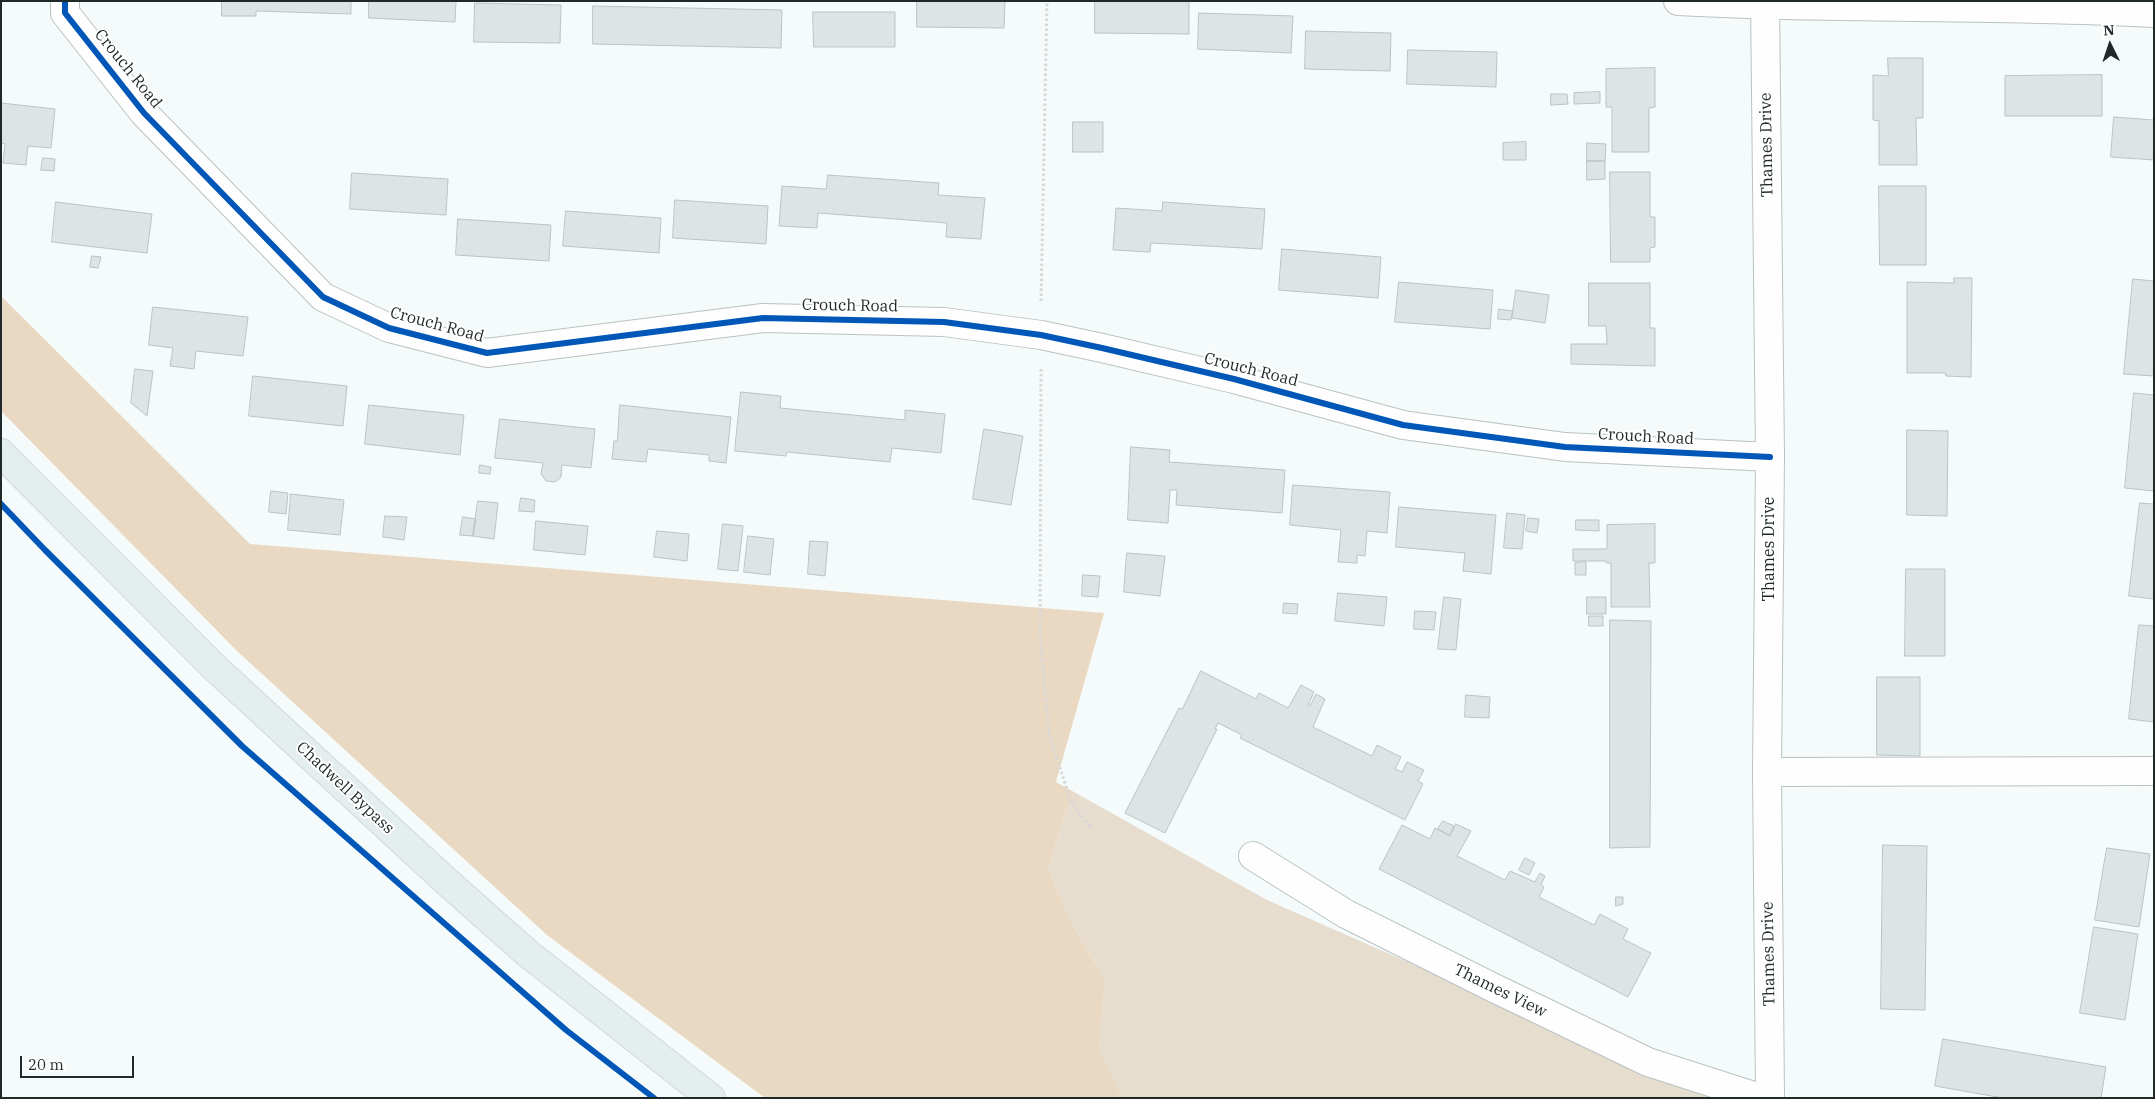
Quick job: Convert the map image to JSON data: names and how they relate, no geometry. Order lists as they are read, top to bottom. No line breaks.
{"streets":{"main road":["Chadwell Bypass"],"street":["Crouch Road","Thames Drive","Thames View"]},"crossings":[["Crouch Road","Thames Drive"]],"scale_bar":"20 m","north":"top"}
